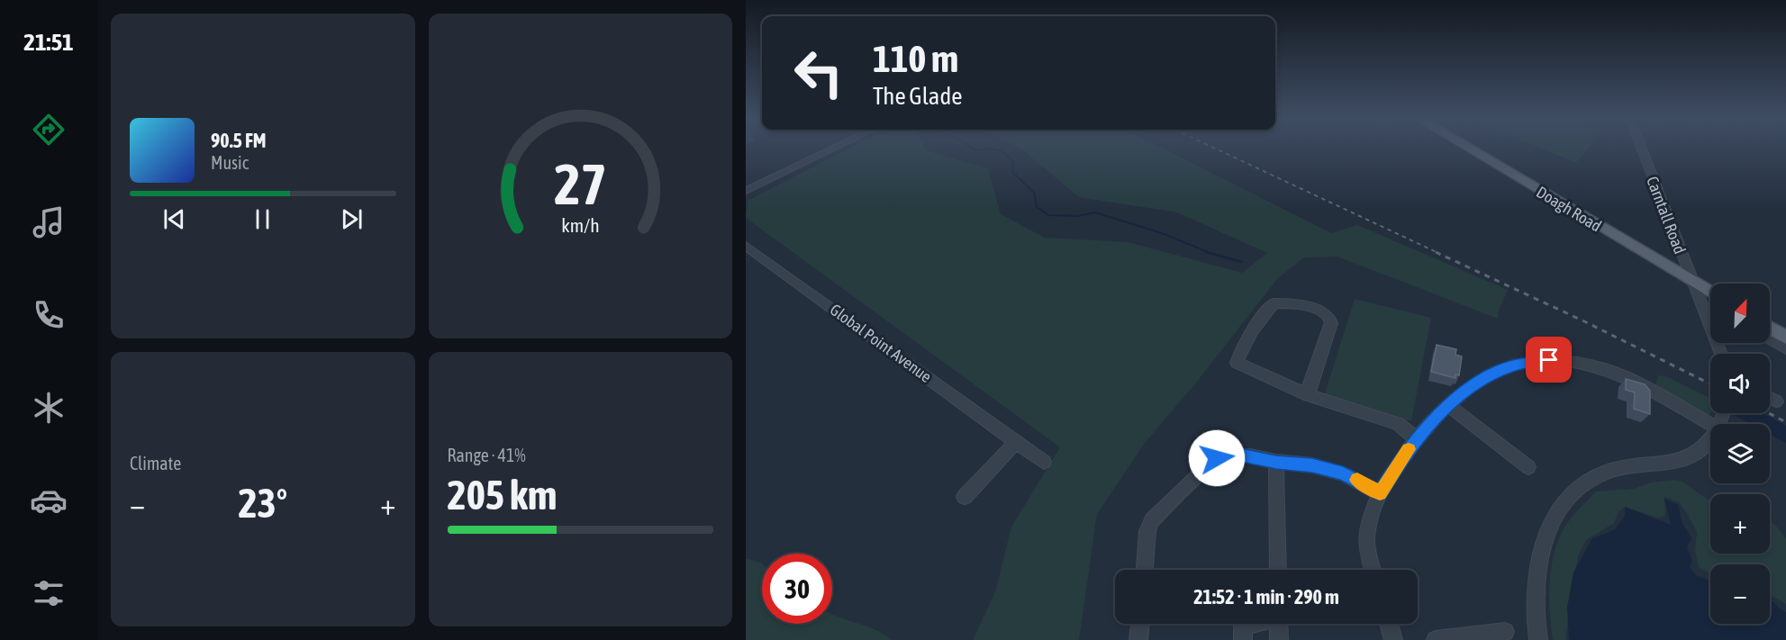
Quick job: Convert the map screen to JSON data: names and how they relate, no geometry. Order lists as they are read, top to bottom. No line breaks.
{"streets":{"main road":["Doagh Road"],"street":["Carntall Road","Global Point Avenue"]},"crossings":[["Doagh Road","Carntall Road"]],"north":"top right","page":{"tabs":"21:51","turn":["110 m","The Glade"],"song":["90.5 FM","Music"],"map_buttons":["+","−"],"tile":["Climate",["Range · 41%","205 km"]],"heat":["−","23°","+"],"limit":"30","trip":"21:52 · 1 min · 290 m","gauge":["27","km/h"]}}
